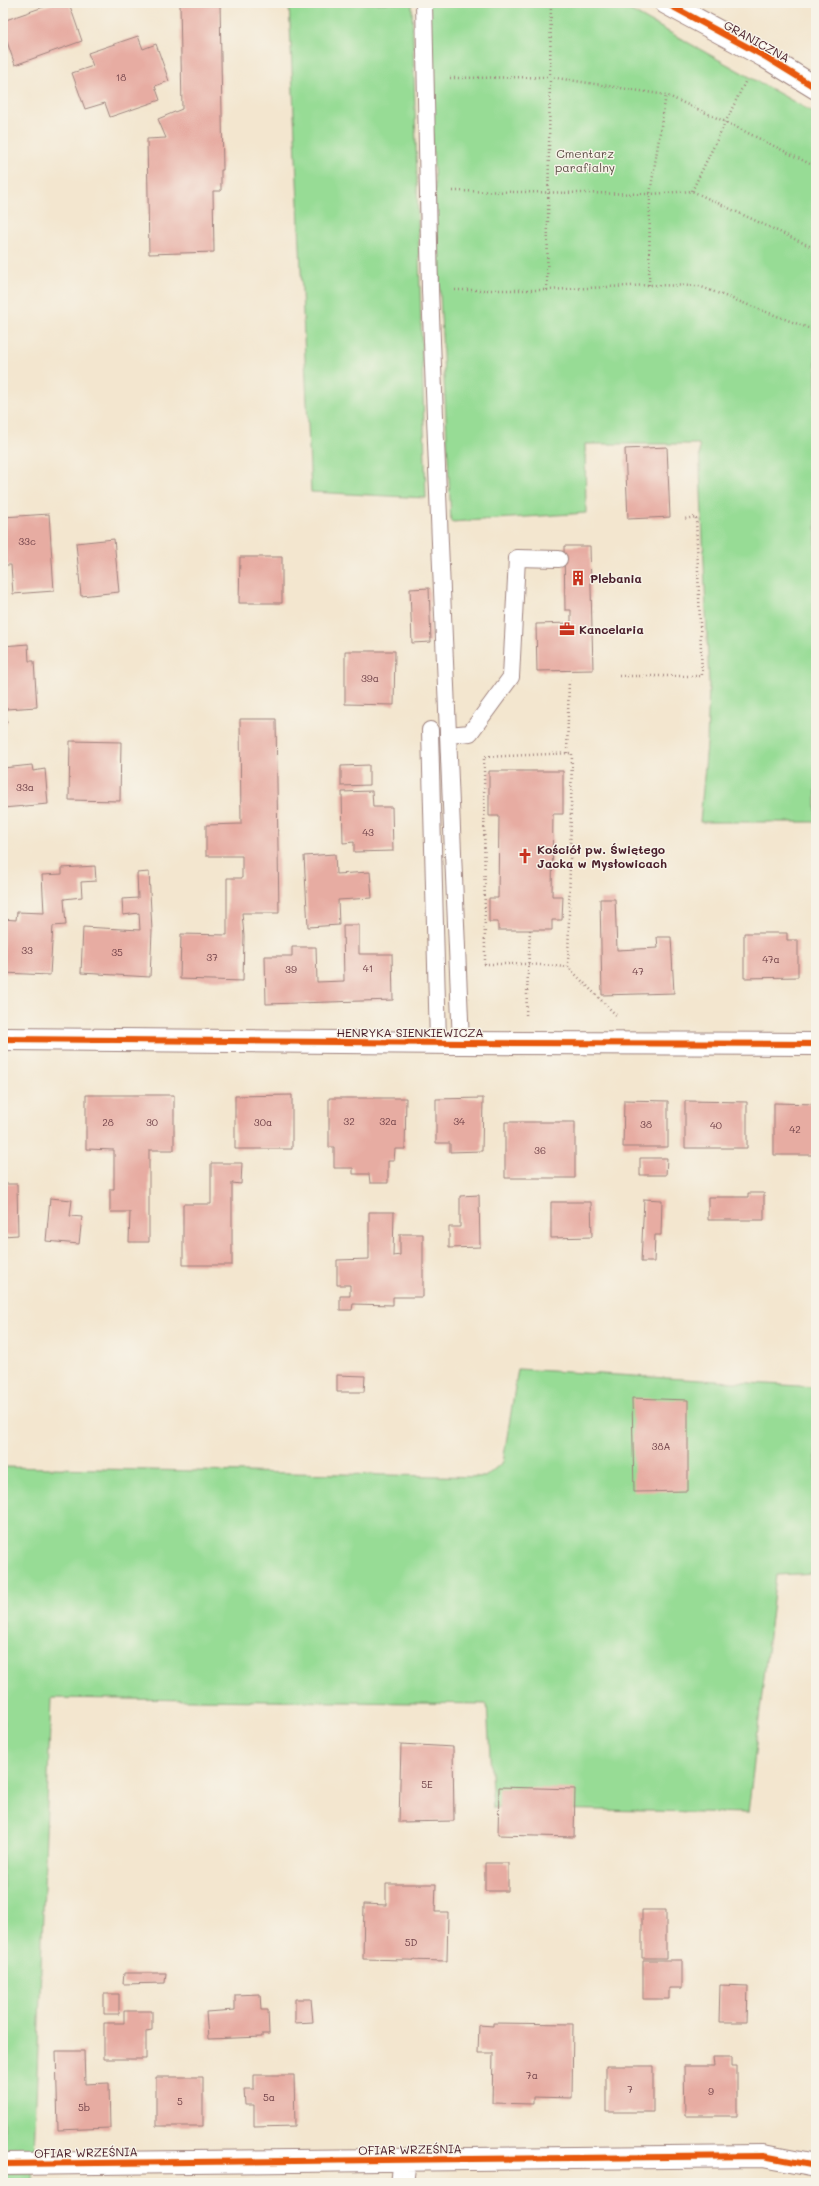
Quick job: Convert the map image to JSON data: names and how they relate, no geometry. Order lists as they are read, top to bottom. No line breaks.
{"streets":{"street":["GRANICZNA","HENRYKA SIENKIEWICZA","OFIAR WRZEŚNIA"]},"parks":["Cmentarz parafialny"],"places":{"building":["Plebania"],"office":["Kancelaria"],"church":["Kościół pw. Świętego Jacka w Mysłowicach"]},"house_numbers":["18","33c","39a","33a","43","33","35","37","47a","41","39","47","32","32a","34","28","30","30a","38","40","42","36","38A","5E","5D","7a","7","9","5a","5","5b"]}
